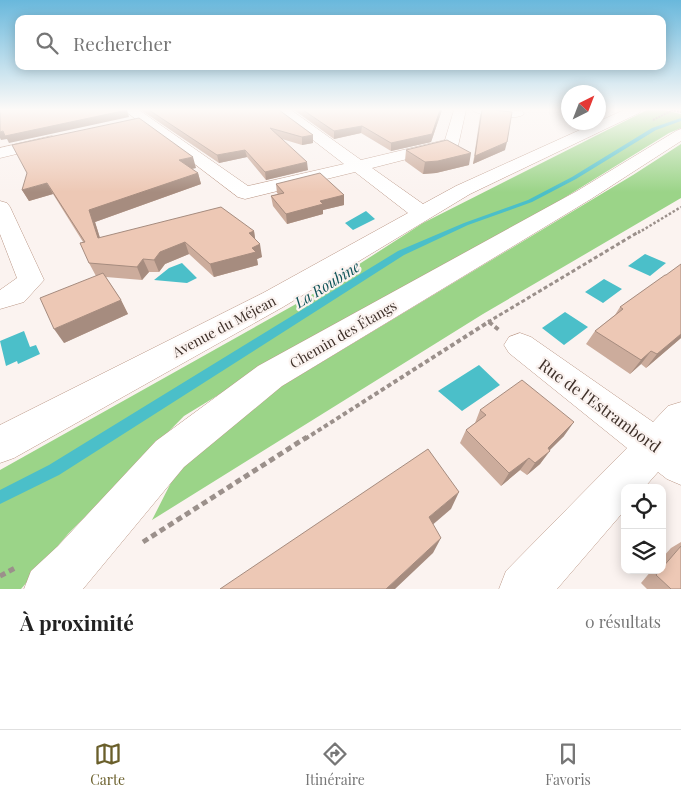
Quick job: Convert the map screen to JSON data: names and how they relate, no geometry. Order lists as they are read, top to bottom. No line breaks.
{"streets":{"street":["Avenue du Méjean","Chemin des Étangs","Rue de l'Estrambord"]},"water":["La Roubine"],"north":"top right","page":{"search":"Rechercher","heading":["À proximité","0 résultats"],"nav":["Carte","Itinéraire","Favoris"]}}
